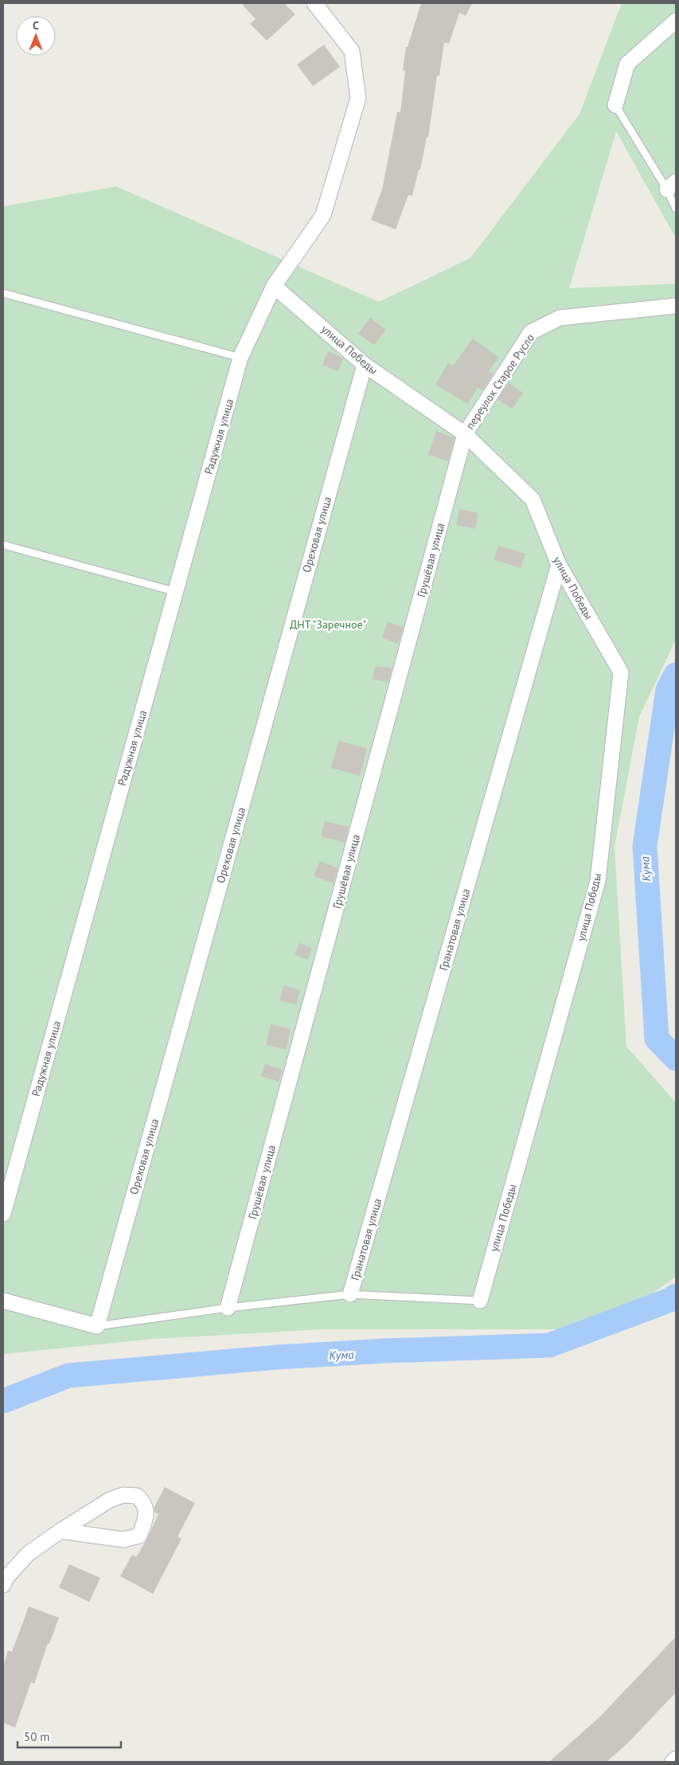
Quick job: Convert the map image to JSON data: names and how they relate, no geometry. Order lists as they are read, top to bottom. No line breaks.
{"streets":{"street":["улица Победы","переулок Старое Русло","Радужная улица","Ореховая улица","Грушёвая улица","Гранатовая улица"]},"crossings":[["улица Победы","переулок Старое Русло"],["улица Победы","Радужная улица"],["улица Победы","Ореховая улица"],["улица Победы","Грушёвая улица"],["улица Победы","Гранатовая улица"],["переулок Старое Русло","Грушёвая улица"]],"water":["Кума"],"parks":["ДНТ \"Заречное\""],"scale_bar":"50 m","north":"top"}
